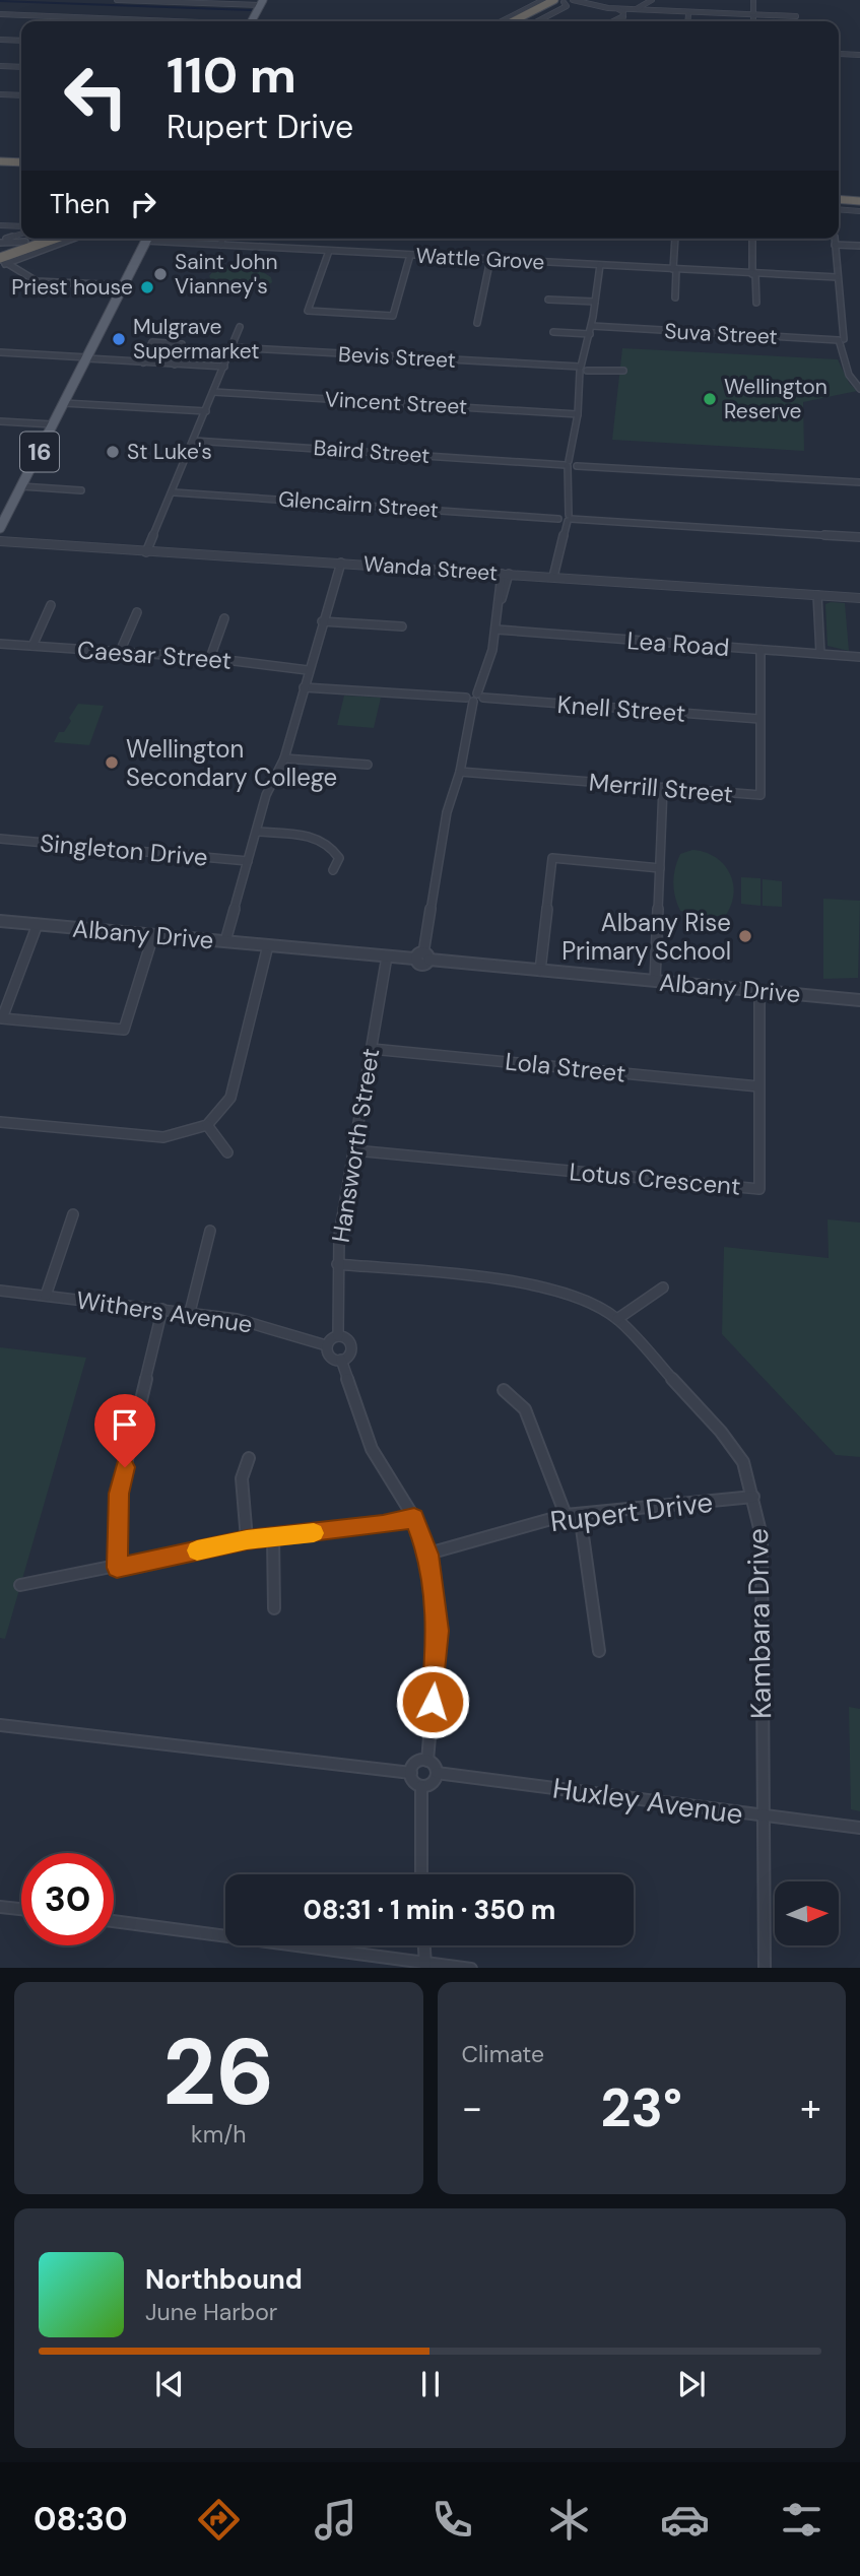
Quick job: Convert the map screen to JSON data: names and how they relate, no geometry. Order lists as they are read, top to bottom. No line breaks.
{"streets":{"main road":["16"],"street":["Wattle Grove","Suva Street","Bevis Street","Vincent Street","Baird Street","Glencairn Street","Wanda Street","Lea Road","Caesar Street","Knell Street","Merrill Street","Singleton Drive","Albany Drive","Lola Street","Hansworth Street","Lotus Crescent","Withers Avenue","Rupert Drive","Kambara Drive","Huxley Avenue"]},"crossings":[["Lea Road","Merrill Street"],["Knell Street","Merrill Street"],["Albany Drive","Hansworth Street"],["Albany Drive","Lotus Crescent"],["Lola Street","Hansworth Street"],["Lola Street","Lotus Crescent"],["Hansworth Street","Lotus Crescent"],["Hansworth Street","Withers Avenue"],["Hansworth Street","Kambara Drive"],["Rupert Drive","Kambara Drive"],["Kambara Drive","Huxley Avenue"]],"places":["Saint John Vianney's","Priest house","Mulgrave Supermarket","Wellington Reserve","St Luke's","Wellington Secondary College","Albany Rise Primary School"],"north":"right","page":{"turn":["110 m","Rupert Drive"],"then":"Then","limit":"30","trip":"08:31 · 1 min · 350 m","tile":[["26","km/h"],"Climate"],"heat":["−","23°","+"],"song":["Northbound","June Harbor"],"tabs":"08:30"}}
